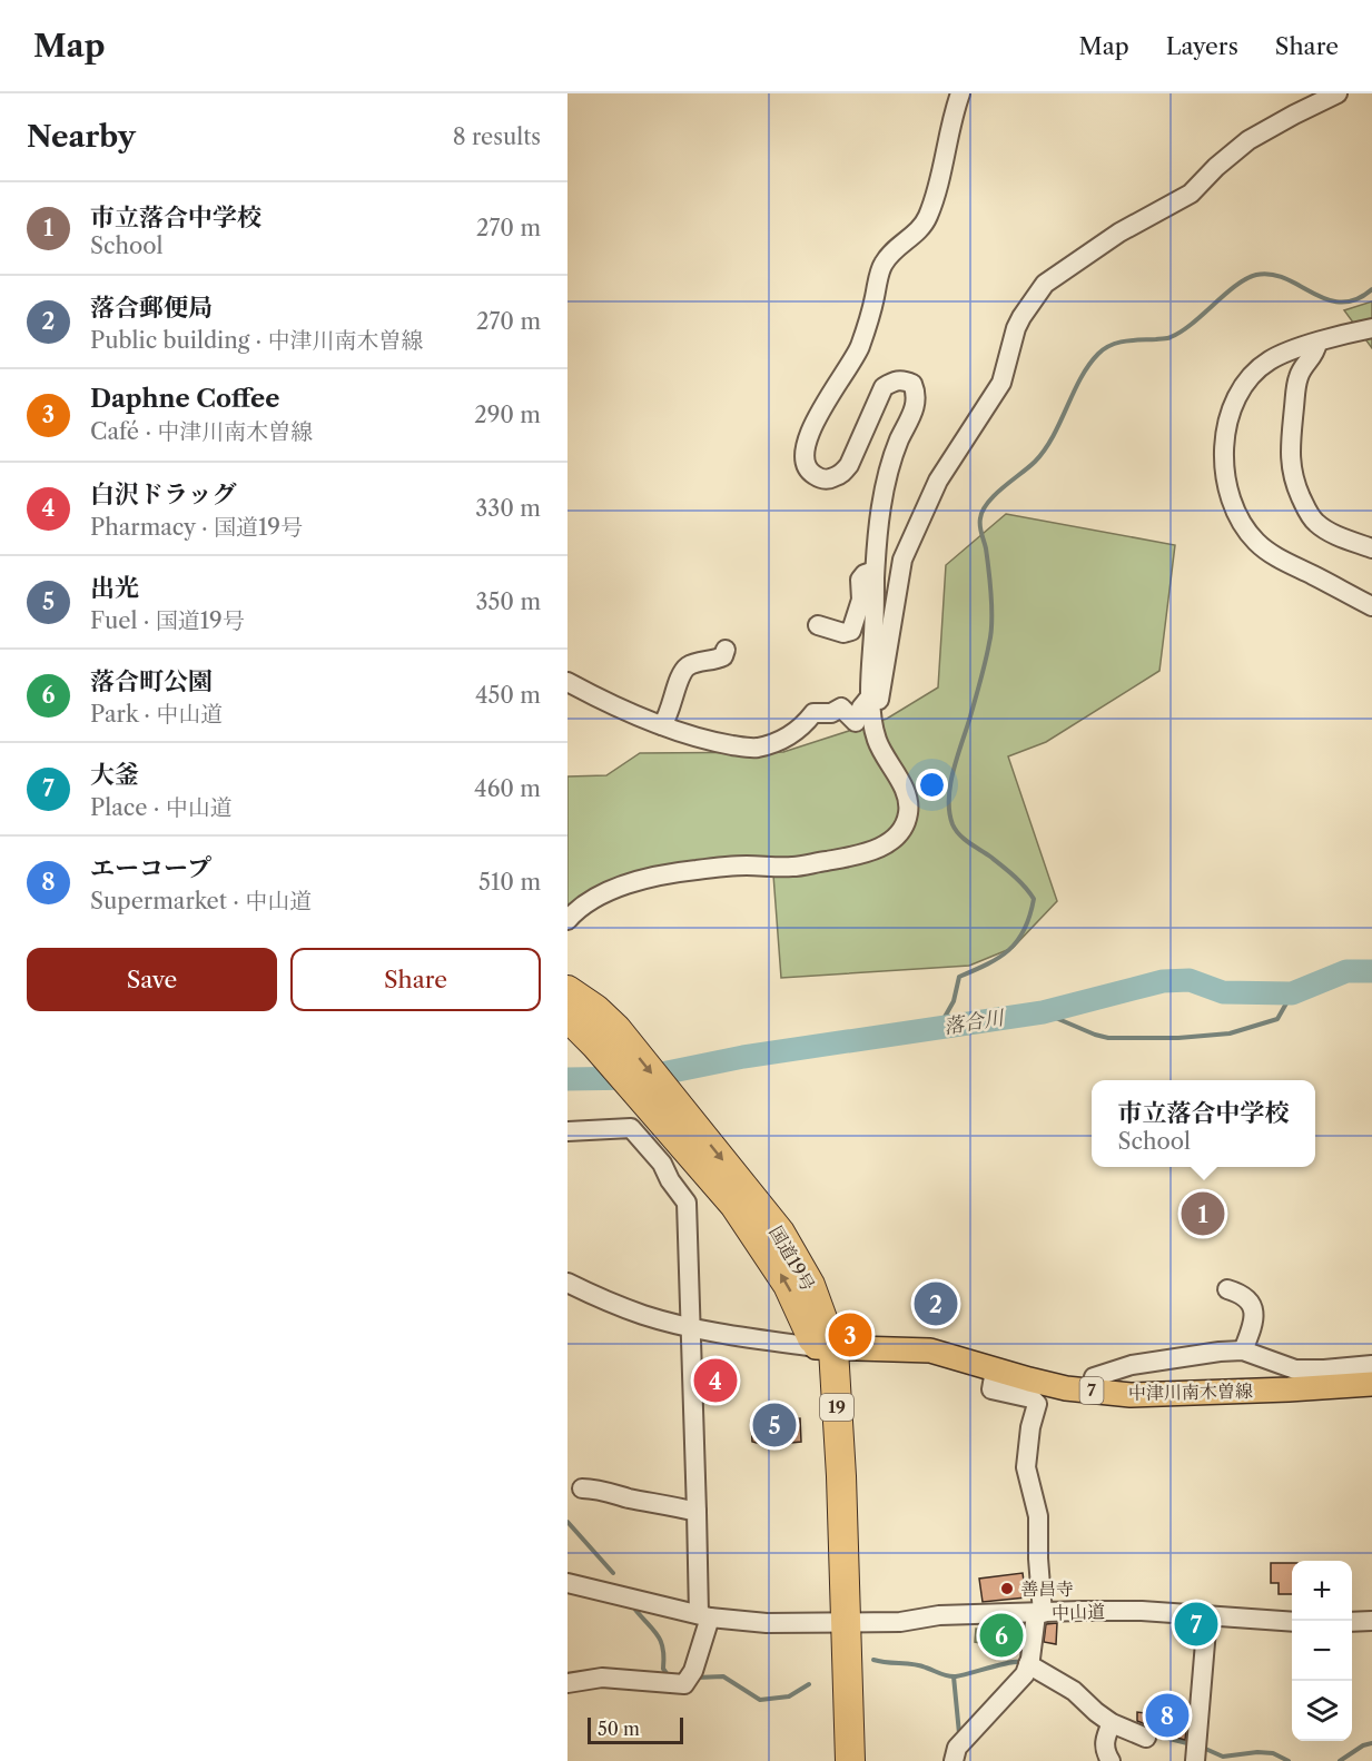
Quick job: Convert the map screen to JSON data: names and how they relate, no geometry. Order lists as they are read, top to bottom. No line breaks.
{"streets":{"highway":["国道19号","19"],"main road":["7","中津川南木曽線"],"street":["中山道"]},"crossings":[["国道19号","中津川南木曽線"]],"water":["落合川"],"places":["善昌寺"],"scale_bar":"50 m","page":{"header":"Map","nav":["Map","Layers","Share"],"heading":["Nearby","8 results"],"list":[{"mark":"1","name":"市立落合中学校","note":"School","value":"270 m"},{"mark":"2","name":"落合郵便局","note":"Public building · 中津川南木曽線","value":"270 m"},{"mark":"3","name":"Daphne Coffee","note":"Café · 中津川南木曽線","value":"290 m"},{"mark":"4","name":"白沢ドラッグ","note":"Pharmacy · 国道19号","value":"330 m"},{"mark":"5","name":"出光","note":"Fuel · 国道19号","value":"350 m"},{"mark":"6","name":"落合町公園","note":"Park · 中山道","value":"450 m"},{"mark":"7","name":"大釜","note":"Place · 中山道","value":"460 m"},{"mark":"8","name":"エーコープ","note":"Supermarket · 中山道","value":"510 m"}],"buttons":["Save","Share"],"popup":["市立落合中学校","School"],"pins":["1","2","3","4","5","7","6","8"],"map_buttons":["+","−"],"scale":"50 m"}}
